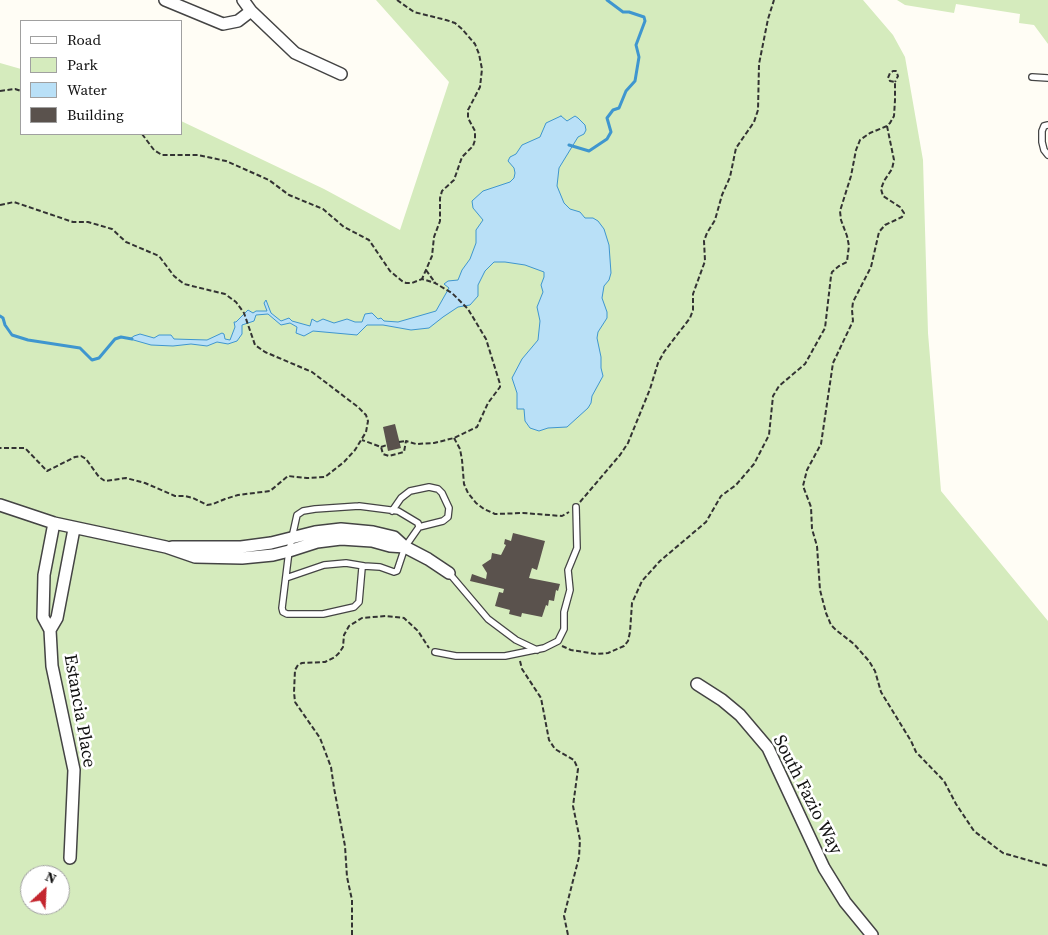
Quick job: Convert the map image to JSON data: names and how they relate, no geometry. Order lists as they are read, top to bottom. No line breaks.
{"streets":{"street":["Estancia Place","South Fazio Way"]},"legend":["Road","Park","Water","Building"],"north":"top right"}
